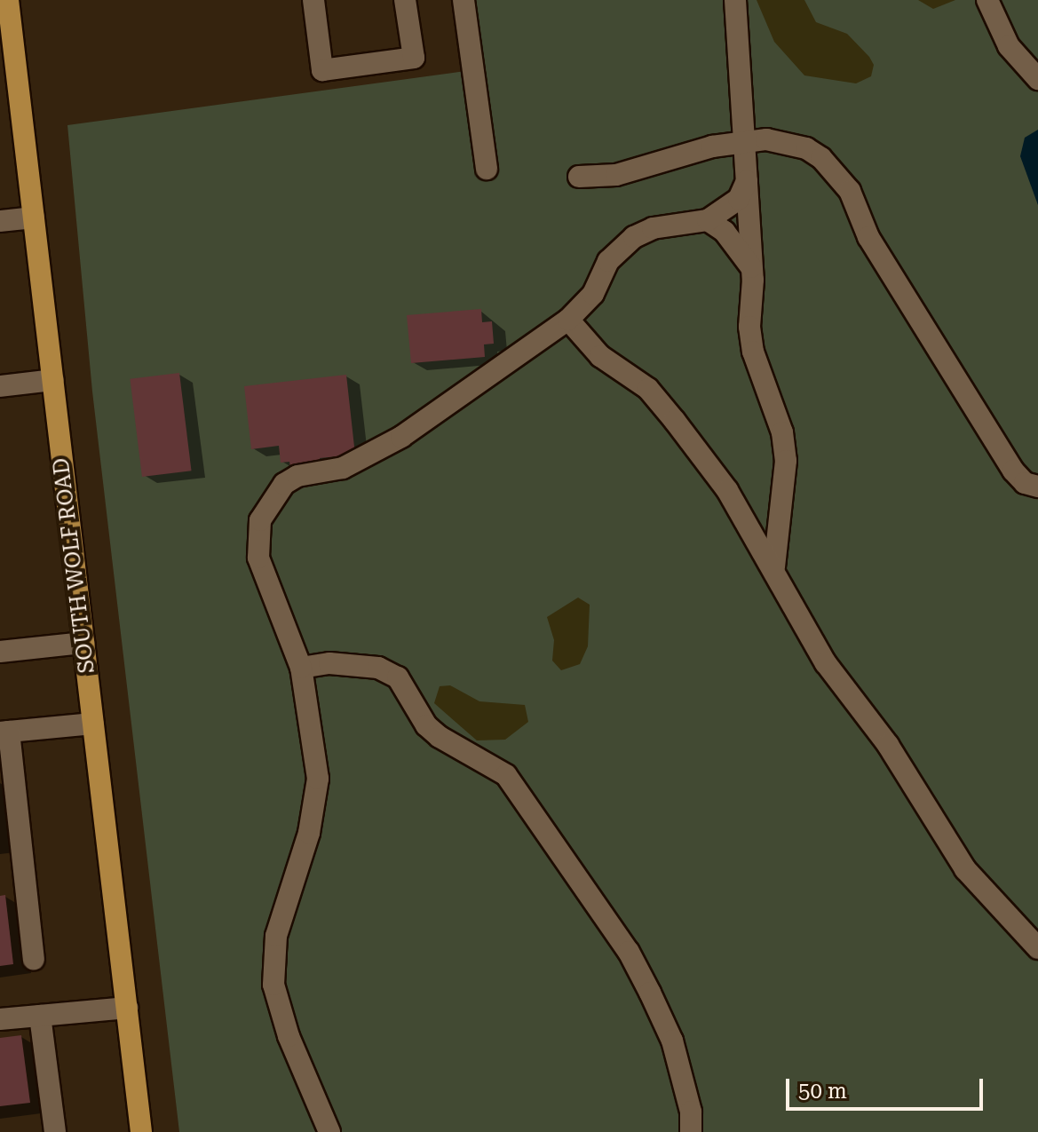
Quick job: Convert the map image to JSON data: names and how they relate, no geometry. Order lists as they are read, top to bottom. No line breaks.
{"streets":{"main road":["SOUTH WOLF ROAD"]},"scale_bar":"50 m"}
